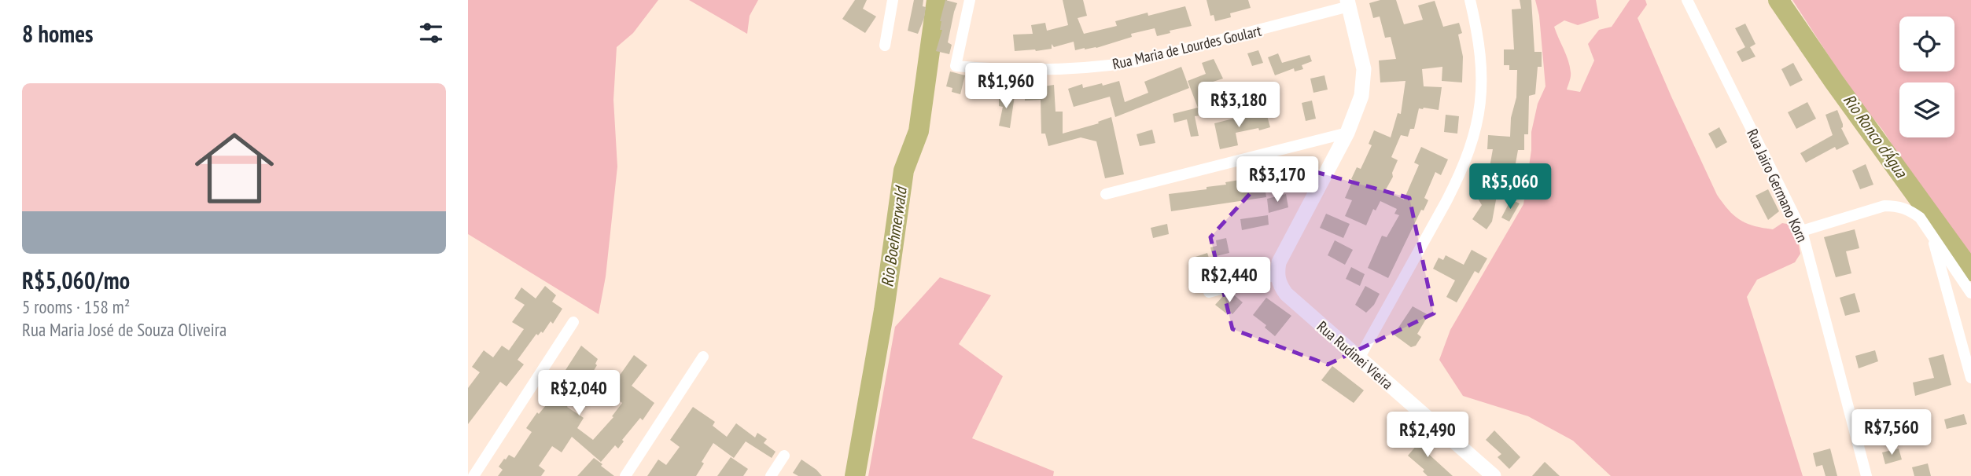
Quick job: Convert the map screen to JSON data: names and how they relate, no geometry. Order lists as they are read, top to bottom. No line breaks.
{"streets":{"street":["Rua Maria de Lourdes Goulart","Rua Jairo Germano Korn","Rua Rudinei Vieira"]},"water":["Rio Ronco d'Água","Rio Boehmerwald"],"page":{"heading":"8 homes","price":["R$1,960","R$3,180","R$3,170","R$5,060","R$2,440","R$2,040","R$7,560","R$2,490"],"list":[{"name":"R$5,060/mo","note":"5 rooms · 158 m² · Rua Maria José de Souza Oliveira"}]}}
